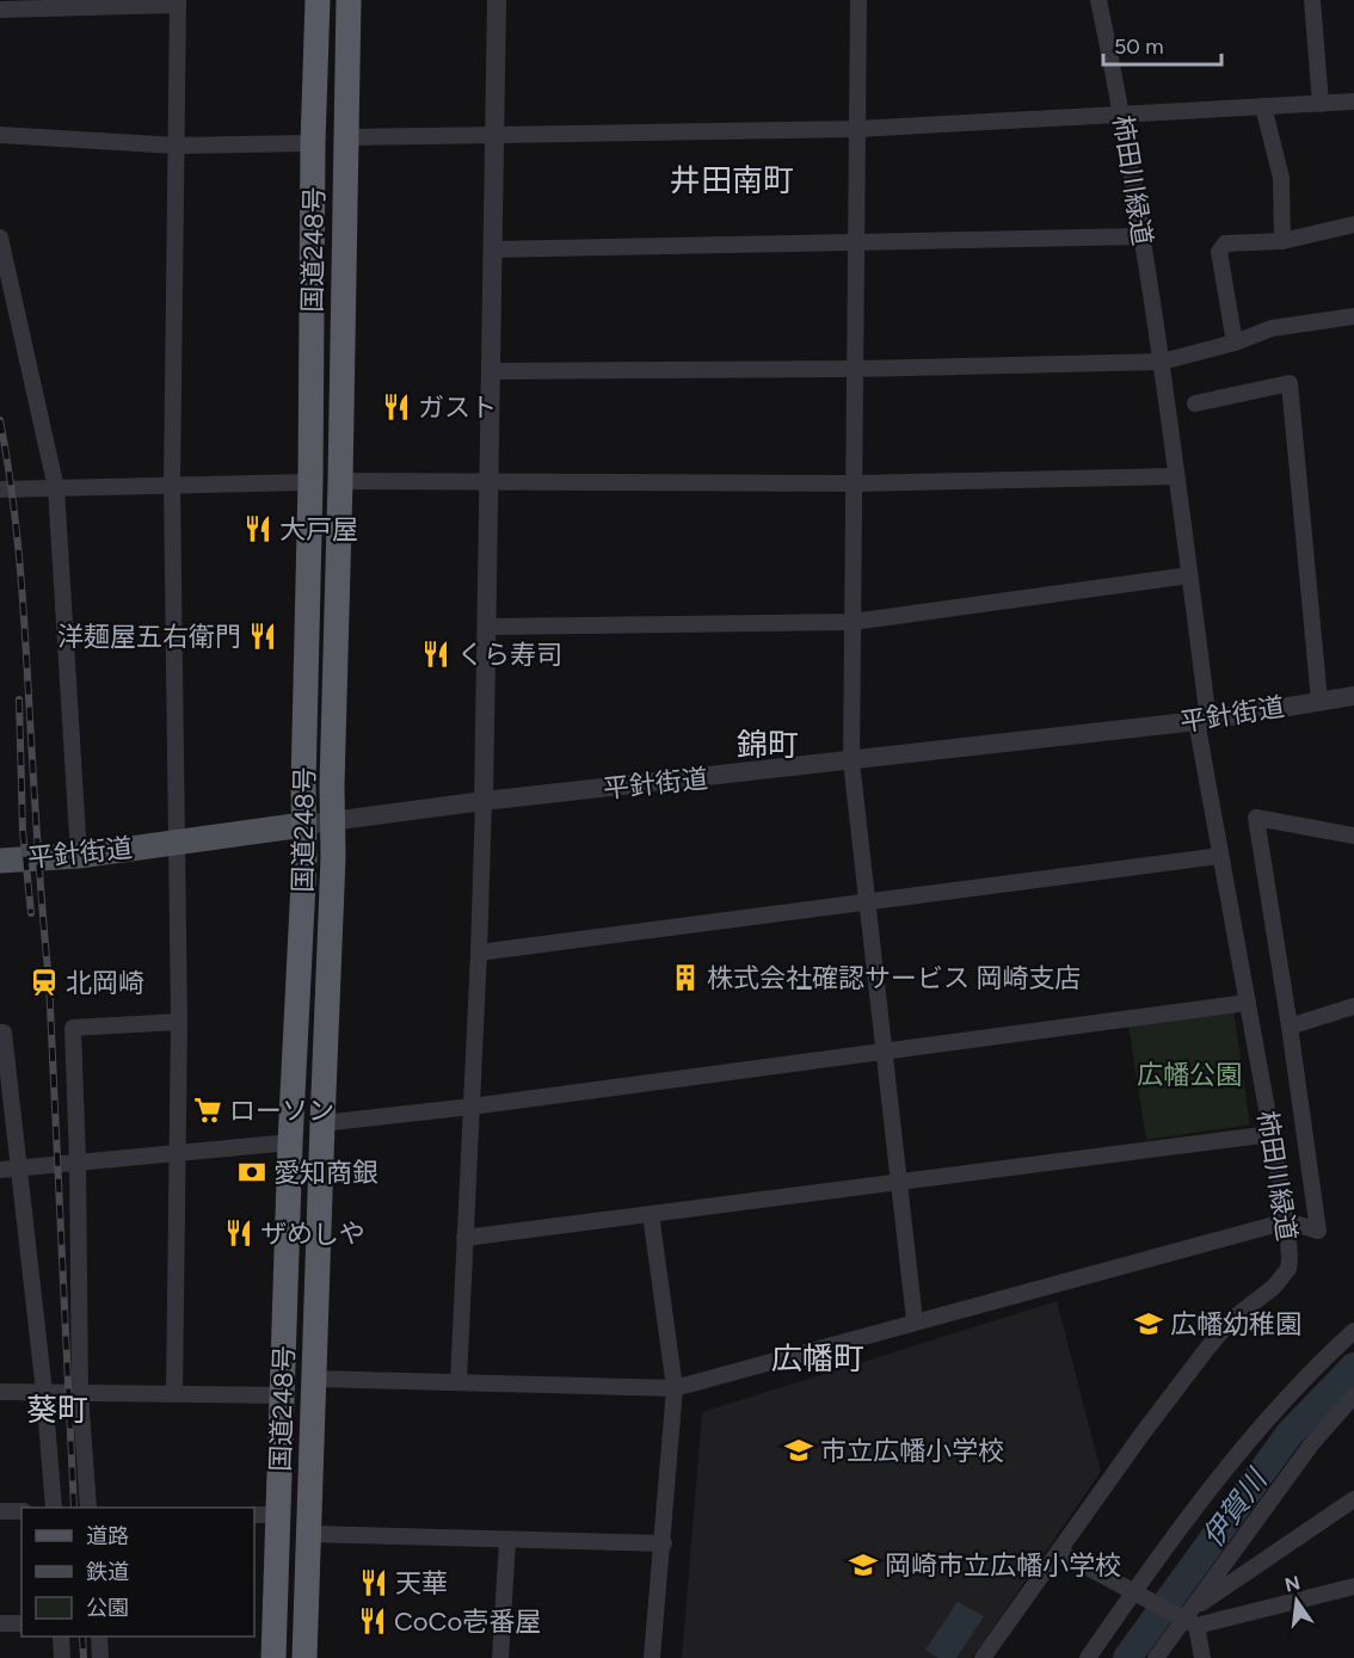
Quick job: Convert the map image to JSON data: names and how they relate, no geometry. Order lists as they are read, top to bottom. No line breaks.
{"streets":{"highway":["国道248号"],"main road":["平針街道"],"street":["柿田川緑道"]},"crossings":[["柿田川緑道","平針街道"],["国道248号","平針街道"]],"districts":["井田南町","錦町","広幡町","葵町"],"water":["伊賀川"],"parks":["広幡公園"],"places":{"restaurant":["ガスト","大戸屋","洋麺屋五右衛門","くら寿司","ザめしや","天華","CoCo壱番屋"],"building":["株式会社確認サービス 岡崎支店"],"station":["北岡崎"],"supermarket":["ローソン"],"bank":["愛知商銀"],"school or university":["広幡幼稚園","市立広幡小学校","岡崎市立広幡小学校"]},"legend":["道路","鉄道","公園"],"scale_bar":"50 m","north":"top"}
